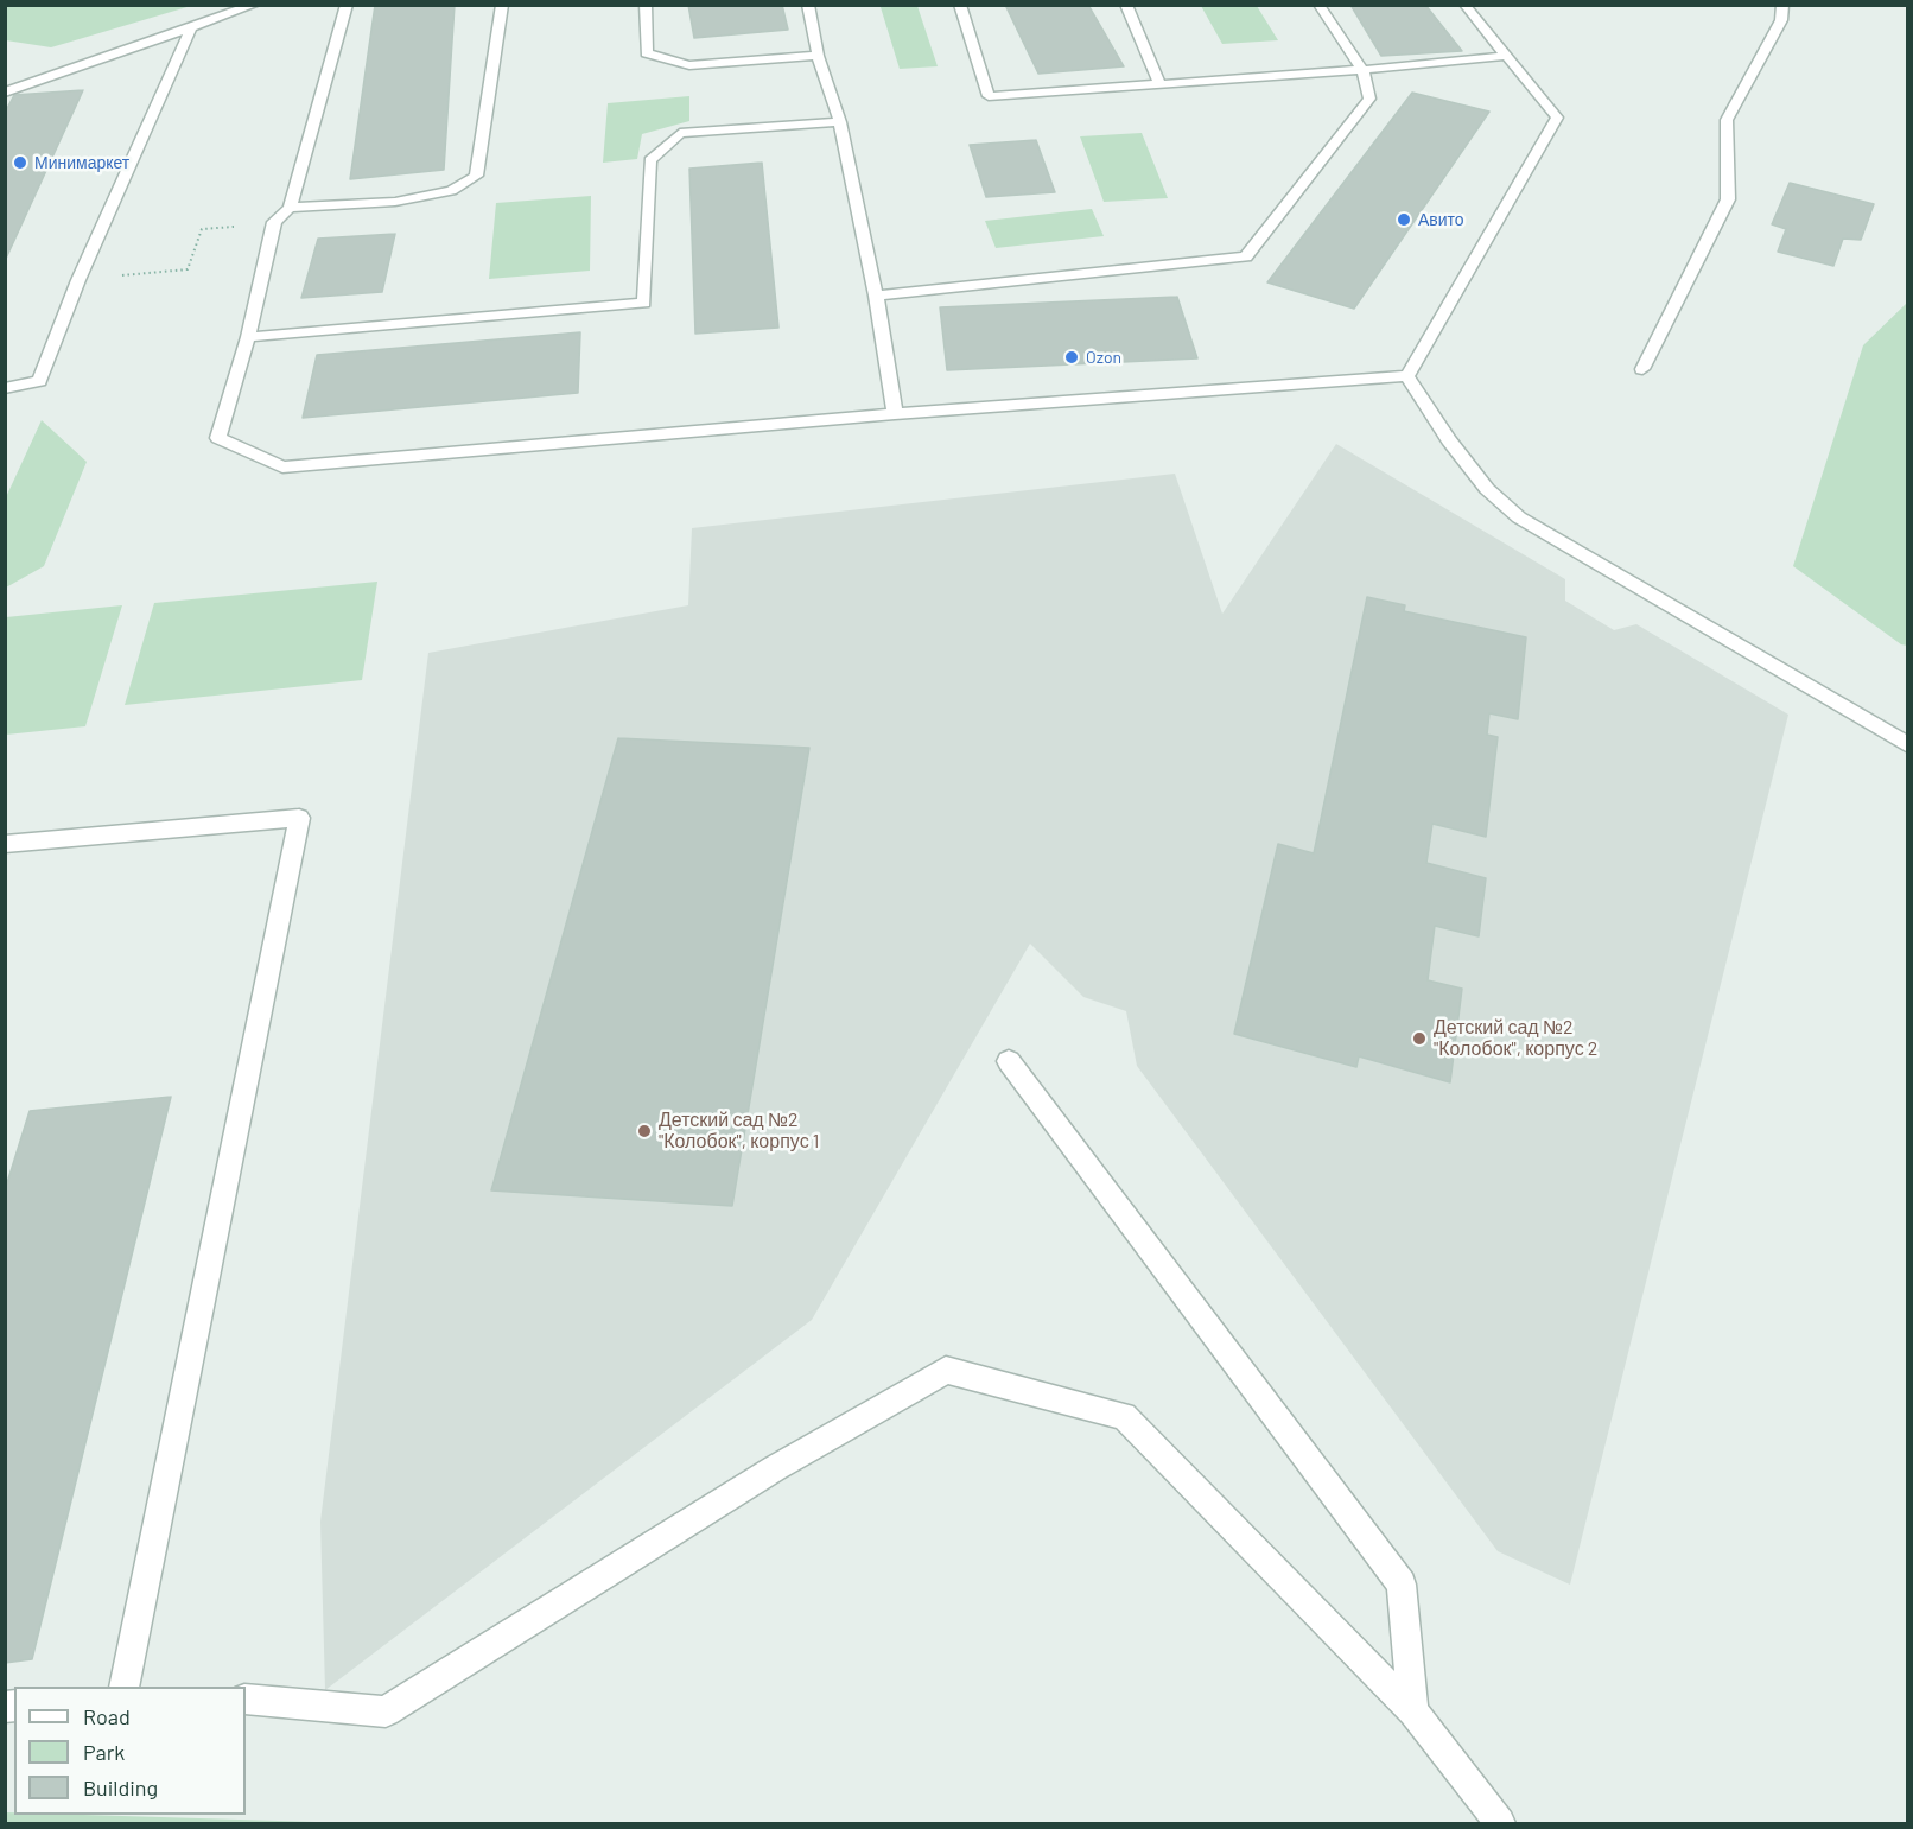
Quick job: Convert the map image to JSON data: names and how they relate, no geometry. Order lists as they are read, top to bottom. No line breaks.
{"places":["Минимаркет","Авито","Ozon","Детский сад №2 \"Колобок\", корпус 2","Детский сад №2 \"Колобок\", корпус 1"],"legend":["Road","Park","Building"]}
